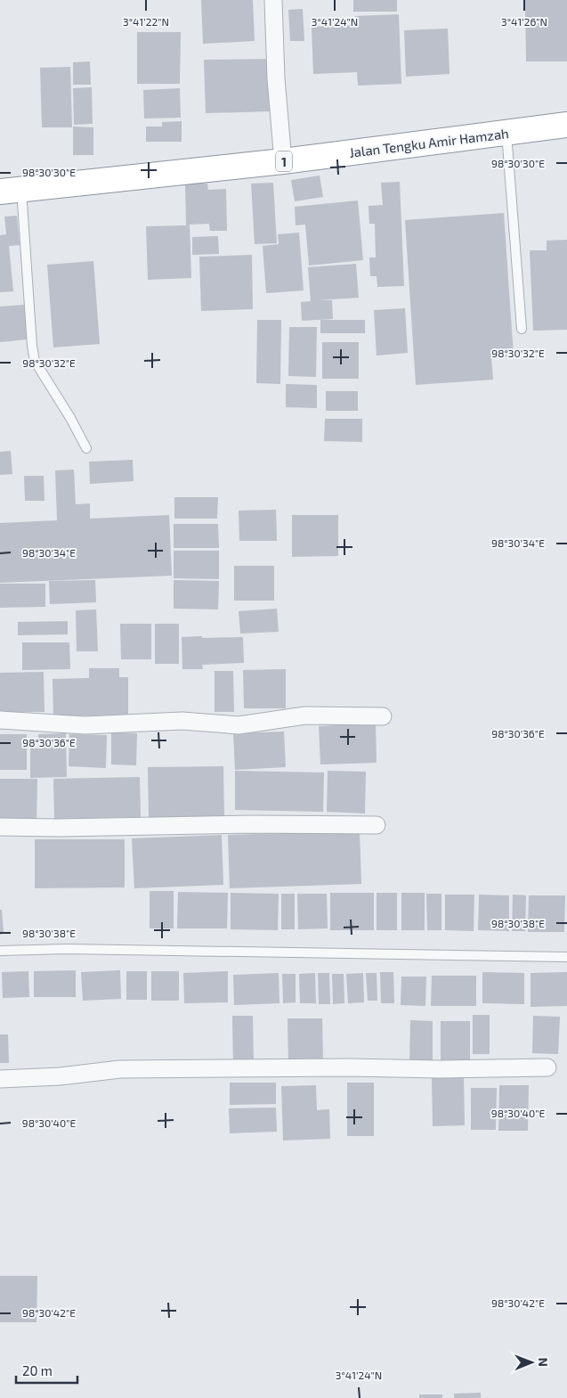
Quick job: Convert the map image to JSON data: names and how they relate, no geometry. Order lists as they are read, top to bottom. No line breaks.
{"streets":{"highway":["Jalan Tengku Amir Hamzah","1"]},"scale_bar":"20 m","north":"right","coordinates":["3°41'22\"N","3°41'24\"N","3°41'26\"N","98°30'30\"E","98°30'32\"E","98°30'34\"E","98°30'36\"E","98°30'38\"E","98°30'40\"E","98°30'42\"E"]}
